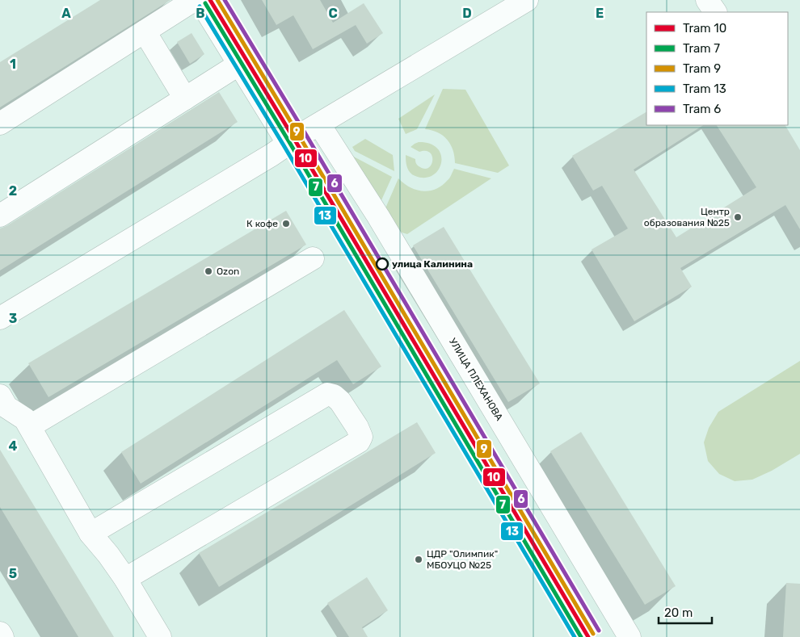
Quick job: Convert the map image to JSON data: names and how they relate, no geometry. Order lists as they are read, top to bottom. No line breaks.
{"streets":{"street":["УЛИЦА ПЛЕХАНОВА"]},"places":["Центр образования №25","К кофе","улица Калинина","Ozon","ЦДР \"Олимпик\" МБОУЦО №25"],"lines":["tram line 10","tram line 9","tram line 6","tram line 7","tram line 13"],"legend":["Tram 10","Tram 7","Tram 9","Tram 13","Tram 6"],"scale_bar":"20 m","grid":{"columns":["A","B","C","D","E"],"rows":["1","2","3","4","5"]}}
